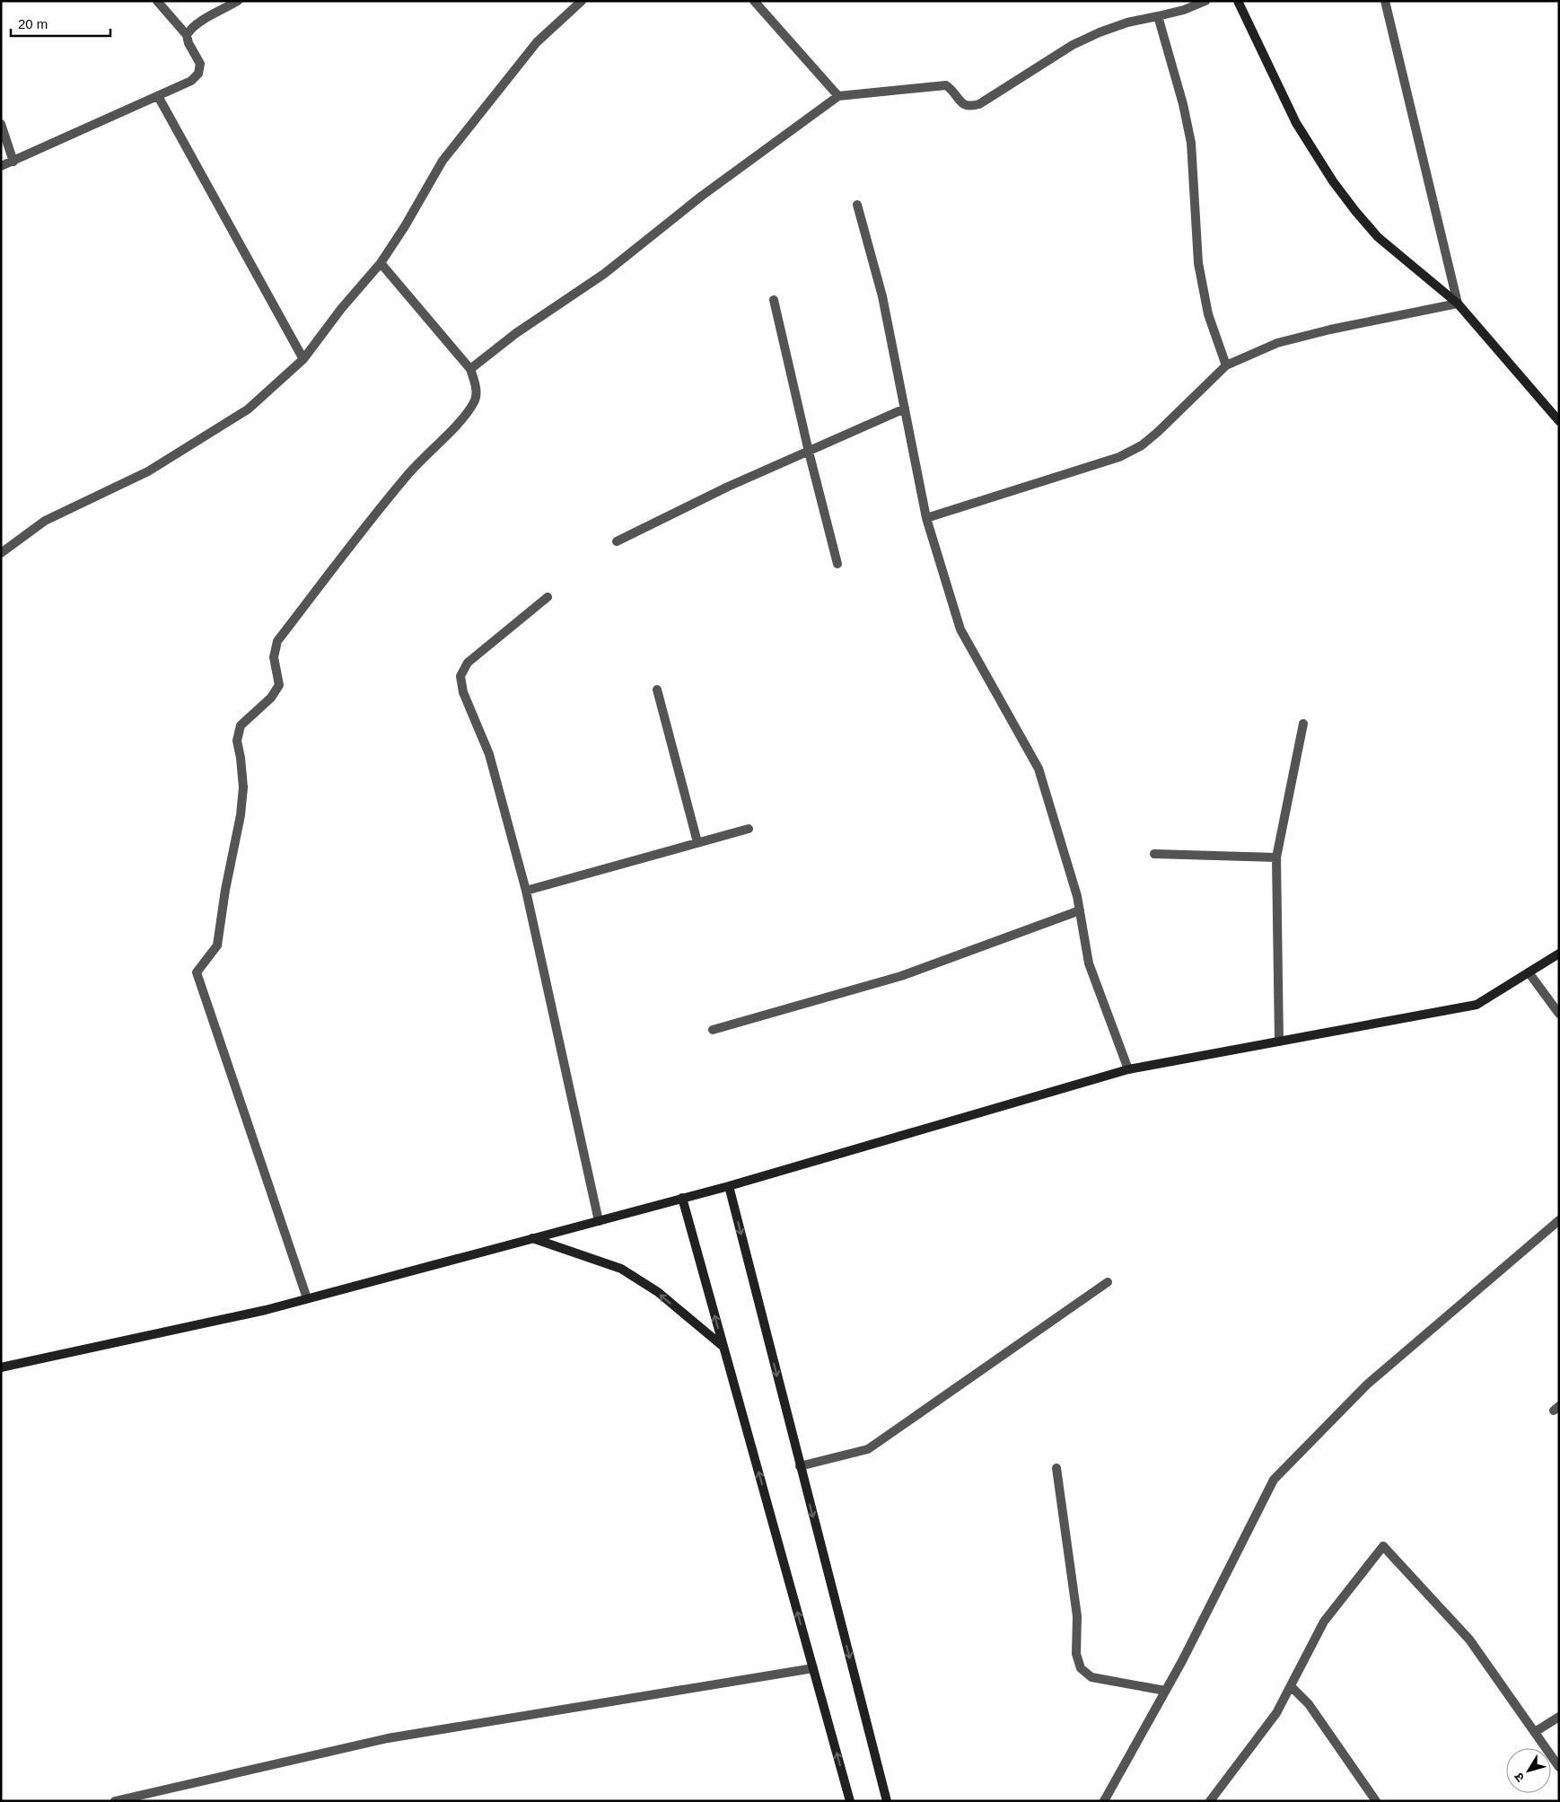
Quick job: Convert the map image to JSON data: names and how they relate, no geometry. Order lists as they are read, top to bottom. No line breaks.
{"scale_bar":"20 m","north":"bottom left"}
